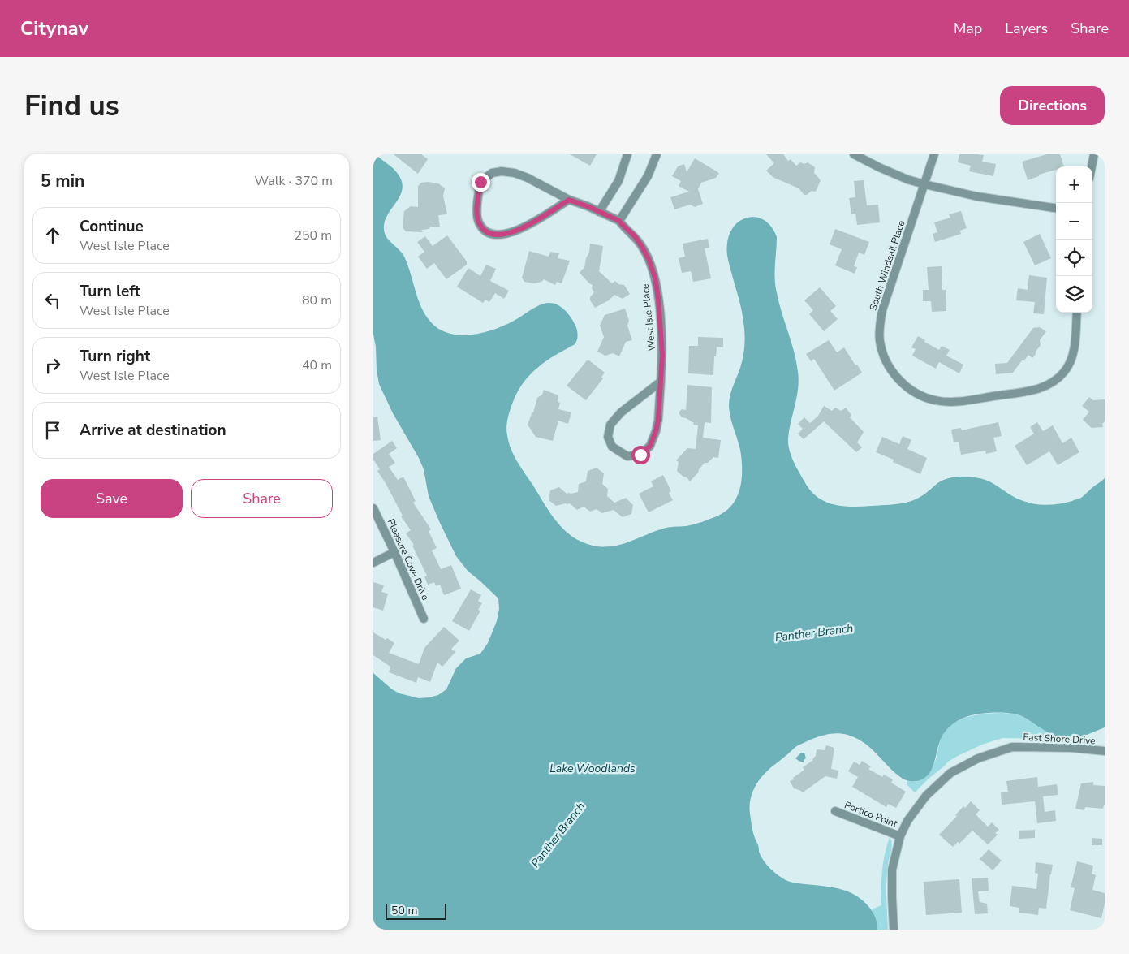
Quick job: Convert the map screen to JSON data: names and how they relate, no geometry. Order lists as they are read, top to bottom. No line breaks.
{"streets":{"street":["South Windsail Place","West Isle Place","Pleasure Cove Drive","East Shore Drive","Portico Point"]},"crossings":[["East Shore Drive","Portico Point"]],"water":["Panther Branch","Lake Woodlands"],"scale_bar":"50 m","page":{"header":"Citynav","nav":["Map","Layers","Share"],"buttons":["Directions",["Save","Share"]],"title":"Find us","heading":["5 min","Walk · 370 m"],"map_buttons":["+","−"],"list":[["Continue","West Isle Place","250 m"],["Turn left","West Isle Place","80 m"],["Turn right","West Isle Place","40 m"],"Arrive at destination"],"scale":"50 m"}}
